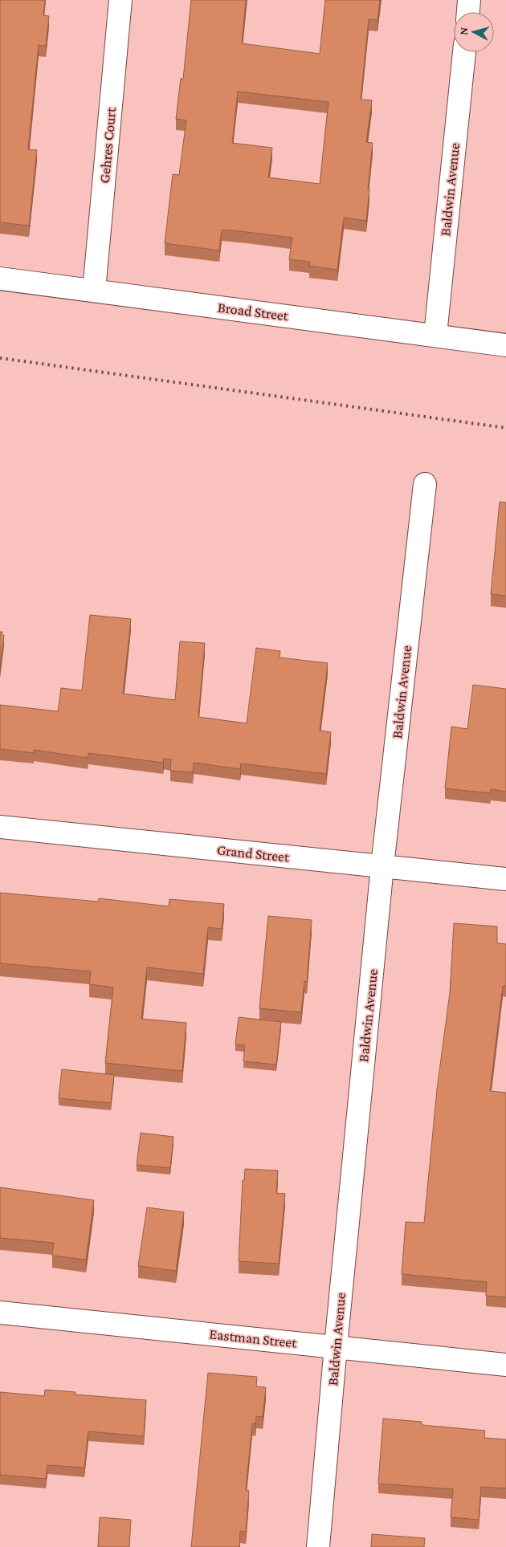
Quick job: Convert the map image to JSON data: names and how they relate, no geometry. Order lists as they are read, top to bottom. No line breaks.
{"streets":{"street":["Gehres Court","Baldwin Avenue","Broad Street","Grand Street","Eastman Street"]},"crossings":[["Gehres Court","Broad Street"],["Baldwin Avenue","Broad Street"],["Baldwin Avenue","Grand Street"],["Baldwin Avenue","Eastman Street"]],"north":"left"}
